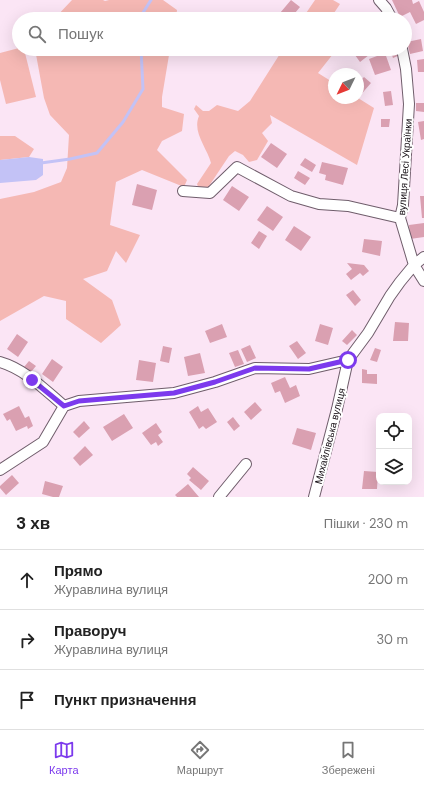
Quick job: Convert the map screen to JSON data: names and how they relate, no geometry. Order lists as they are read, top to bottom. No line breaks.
{"streets":{"street":["вулиця Лесі Українки","Михайлівська вулиця"]},"crossings":[["вулиця Лесі Українки","Михайлівська вулиця"]],"north":"bottom left","page":{"search":"Пошук","heading":["3 хв","Пішки · 230 m"],"list":[["Прямо","Журавлина вулиця","200 m"],["Праворуч","Журавлина вулиця","30 m"],"Пункт призначення"],"nav":["Карта","Маршрут","Збережені"]}}
